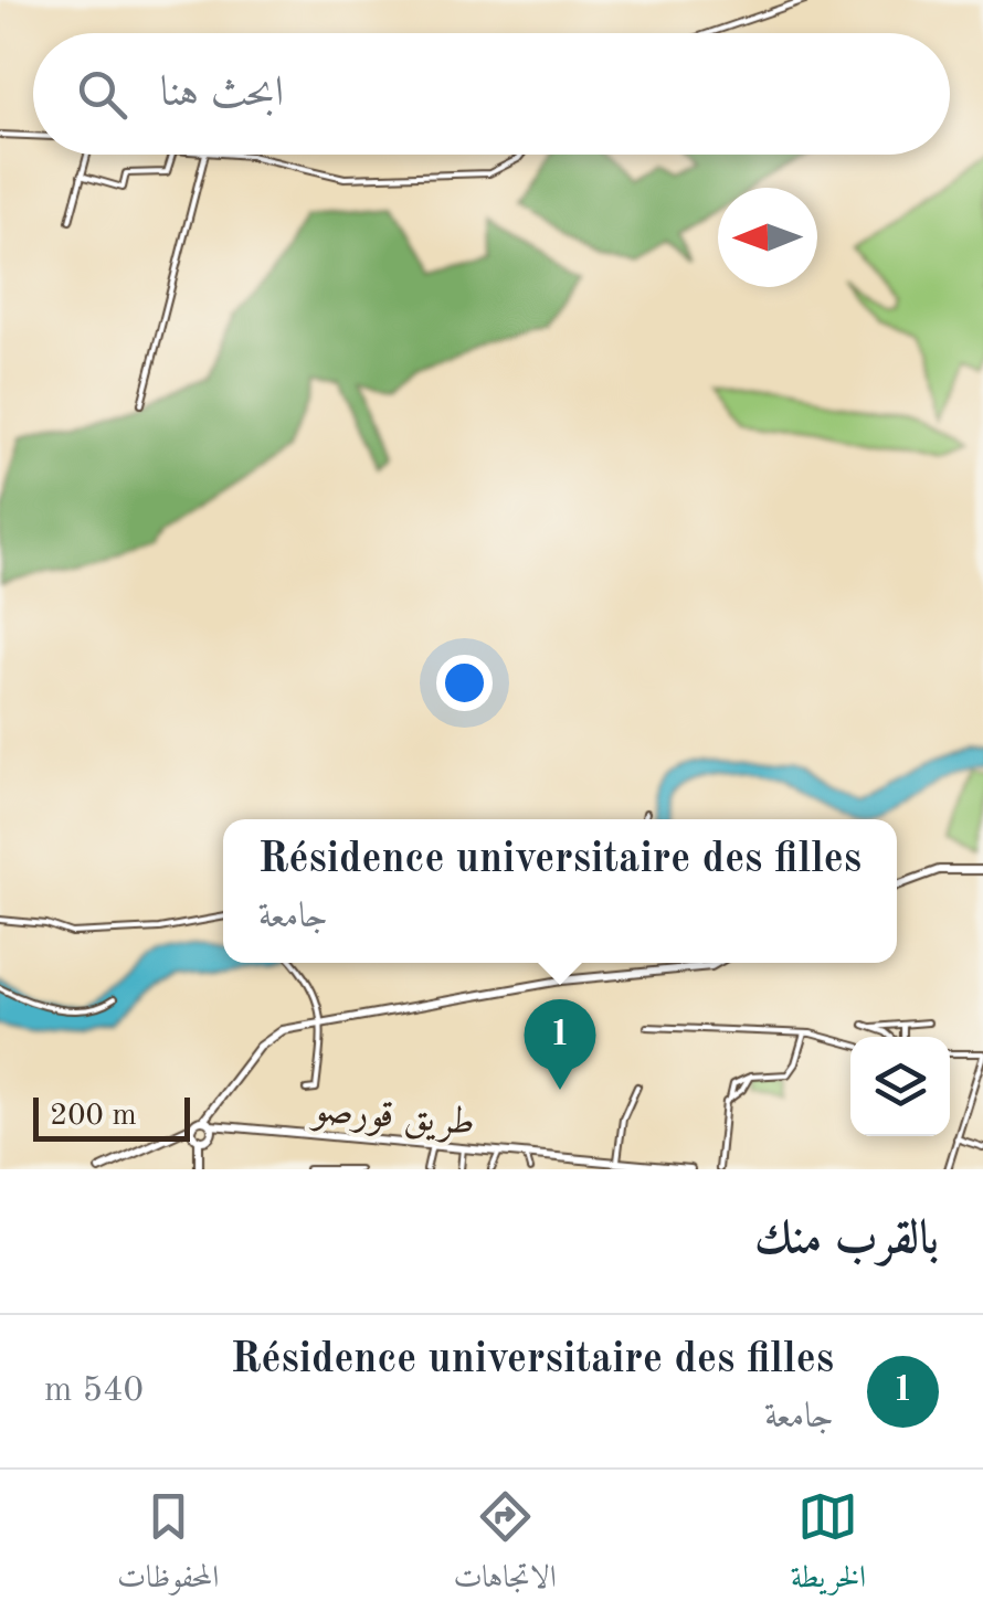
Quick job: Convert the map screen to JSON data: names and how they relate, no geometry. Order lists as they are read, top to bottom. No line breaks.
{"streets":{"main road":["طريق قورصو"]},"scale_bar":"200 m","north":"left","page":{"search":"ابحث هنا","popup":["Résidence universitaire des filles","جامعة"],"pins":"1","scale":"200 m","heading":"بالقرب منك","list":[{"mark":"1","name":"Résidence universitaire des filles","note":"جامعة","value":"540 m"}],"nav":["الخريطة","الاتجاهات","المحفوظات"]}}
